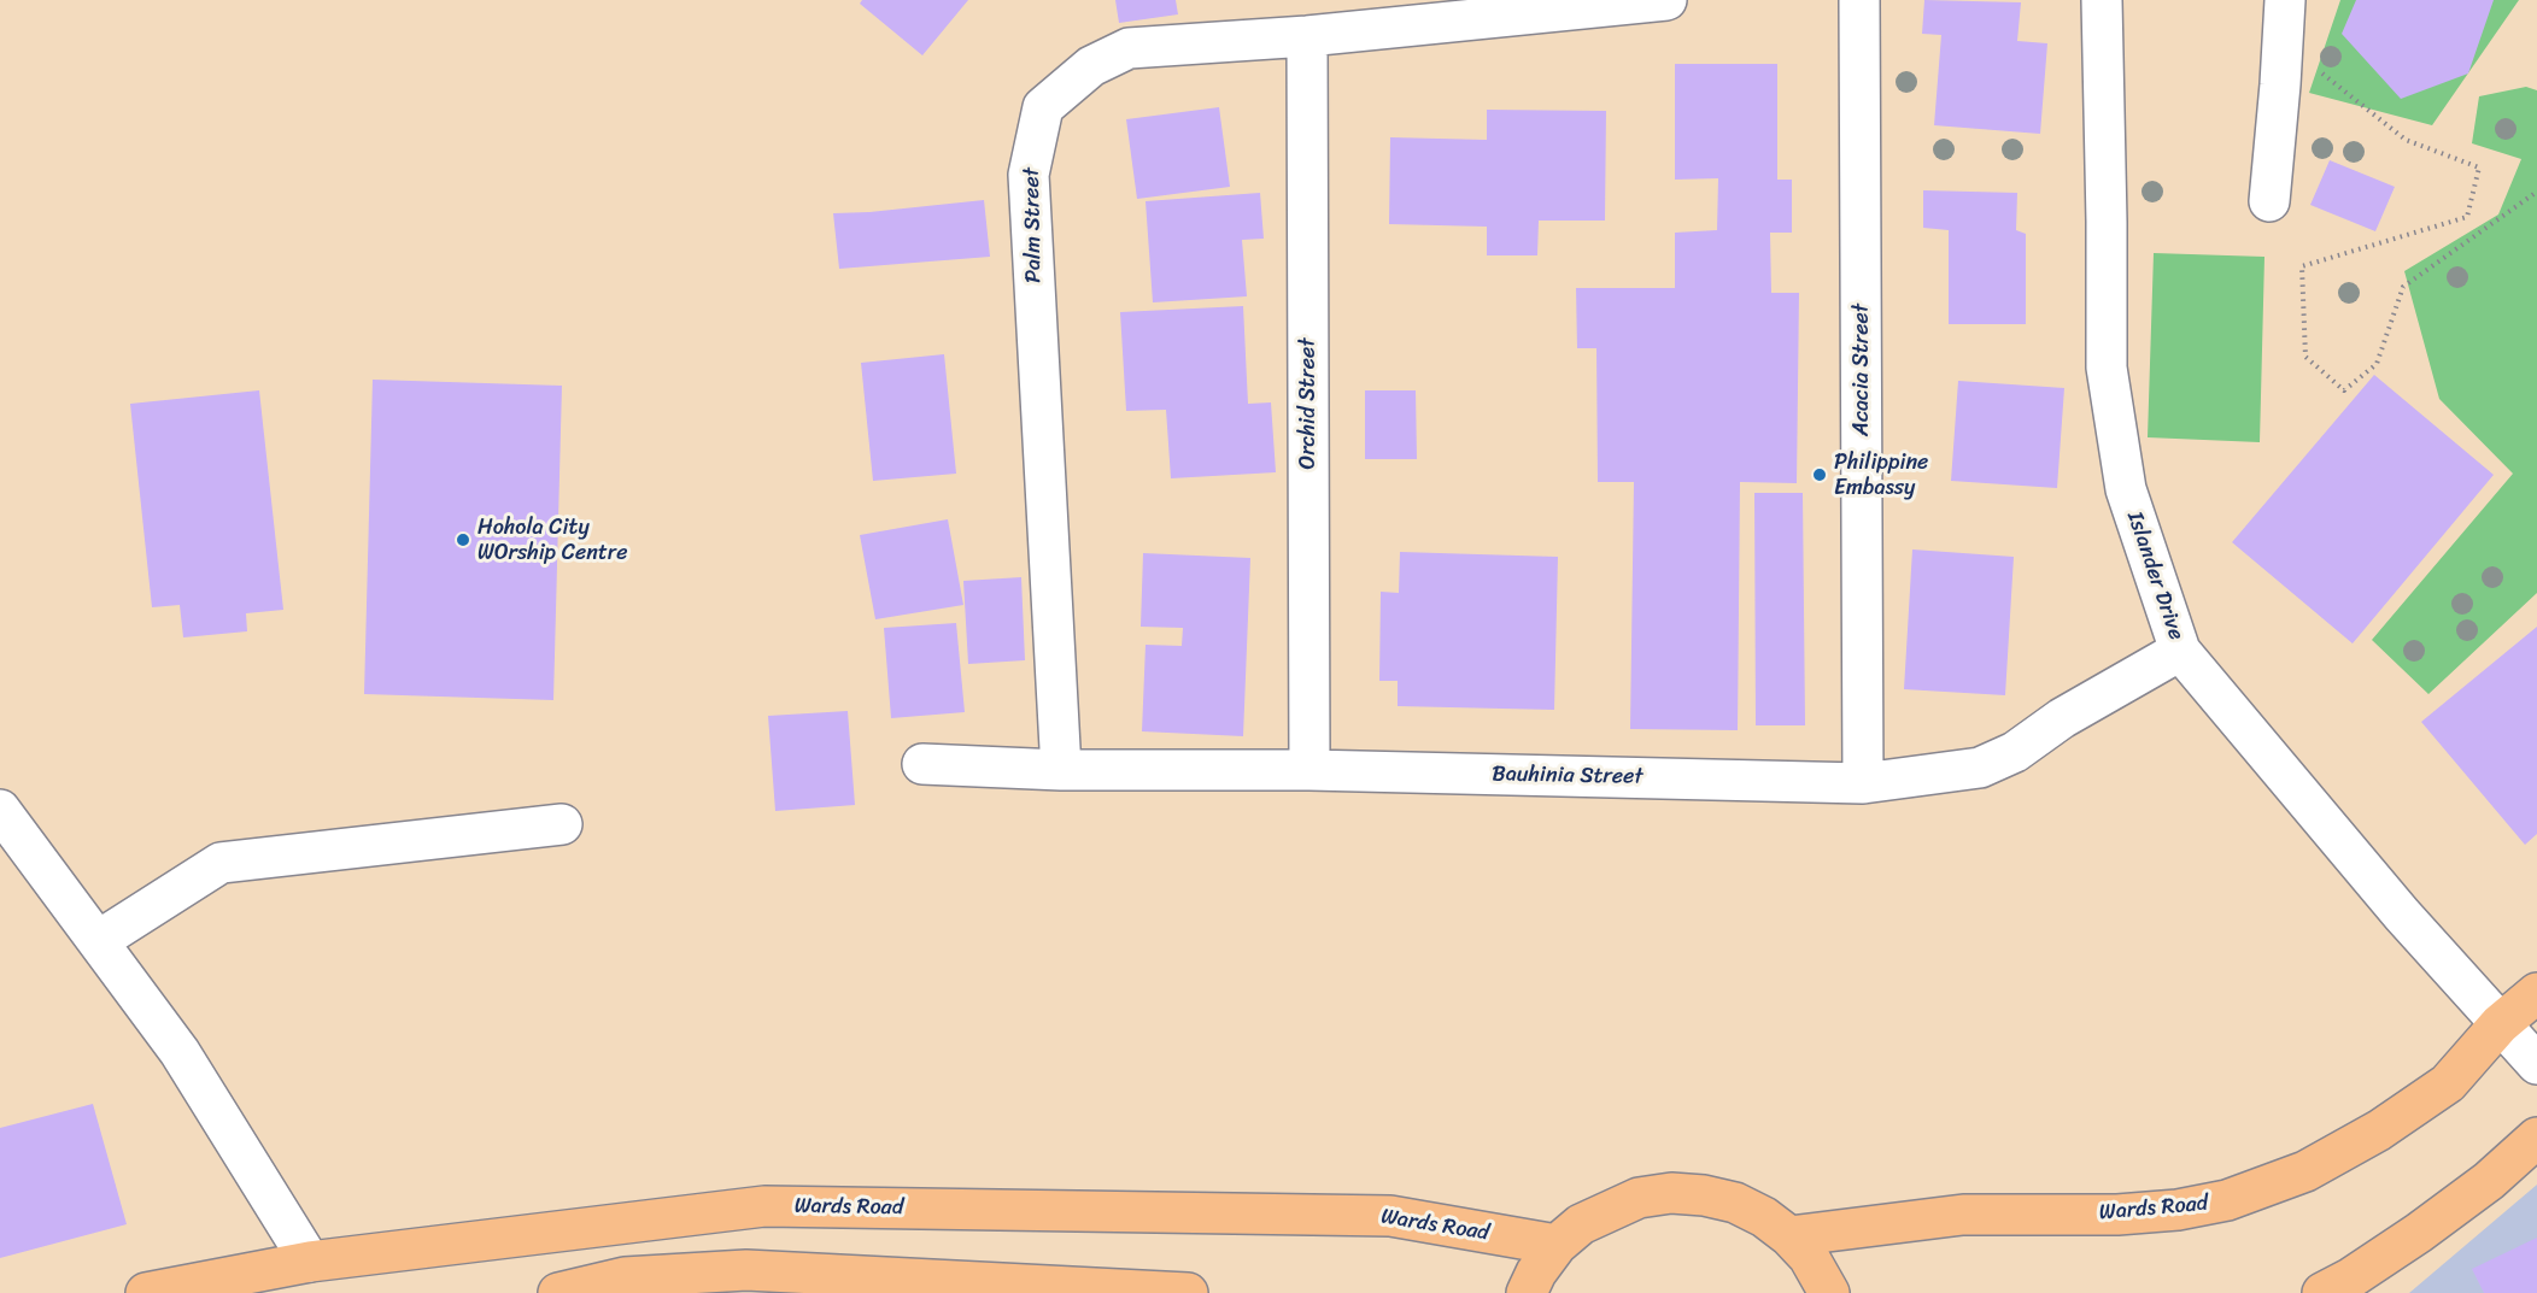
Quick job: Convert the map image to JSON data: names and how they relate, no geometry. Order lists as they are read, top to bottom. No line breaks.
{"streets":{"main road":["Wards Road"],"street":["Palm Street","Acacia Street","Orchid Street","Islander Drive","Bauhinia Street"]},"crossings":[["Palm Street","Orchid Street"],["Palm Street","Bauhinia Street"],["Acacia Street","Bauhinia Street"],["Orchid Street","Bauhinia Street"],["Islander Drive","Bauhinia Street"],["Islander Drive","Wards Road"]],"places":["Philippine Embassy","Hohola City WOrship Centre"]}
